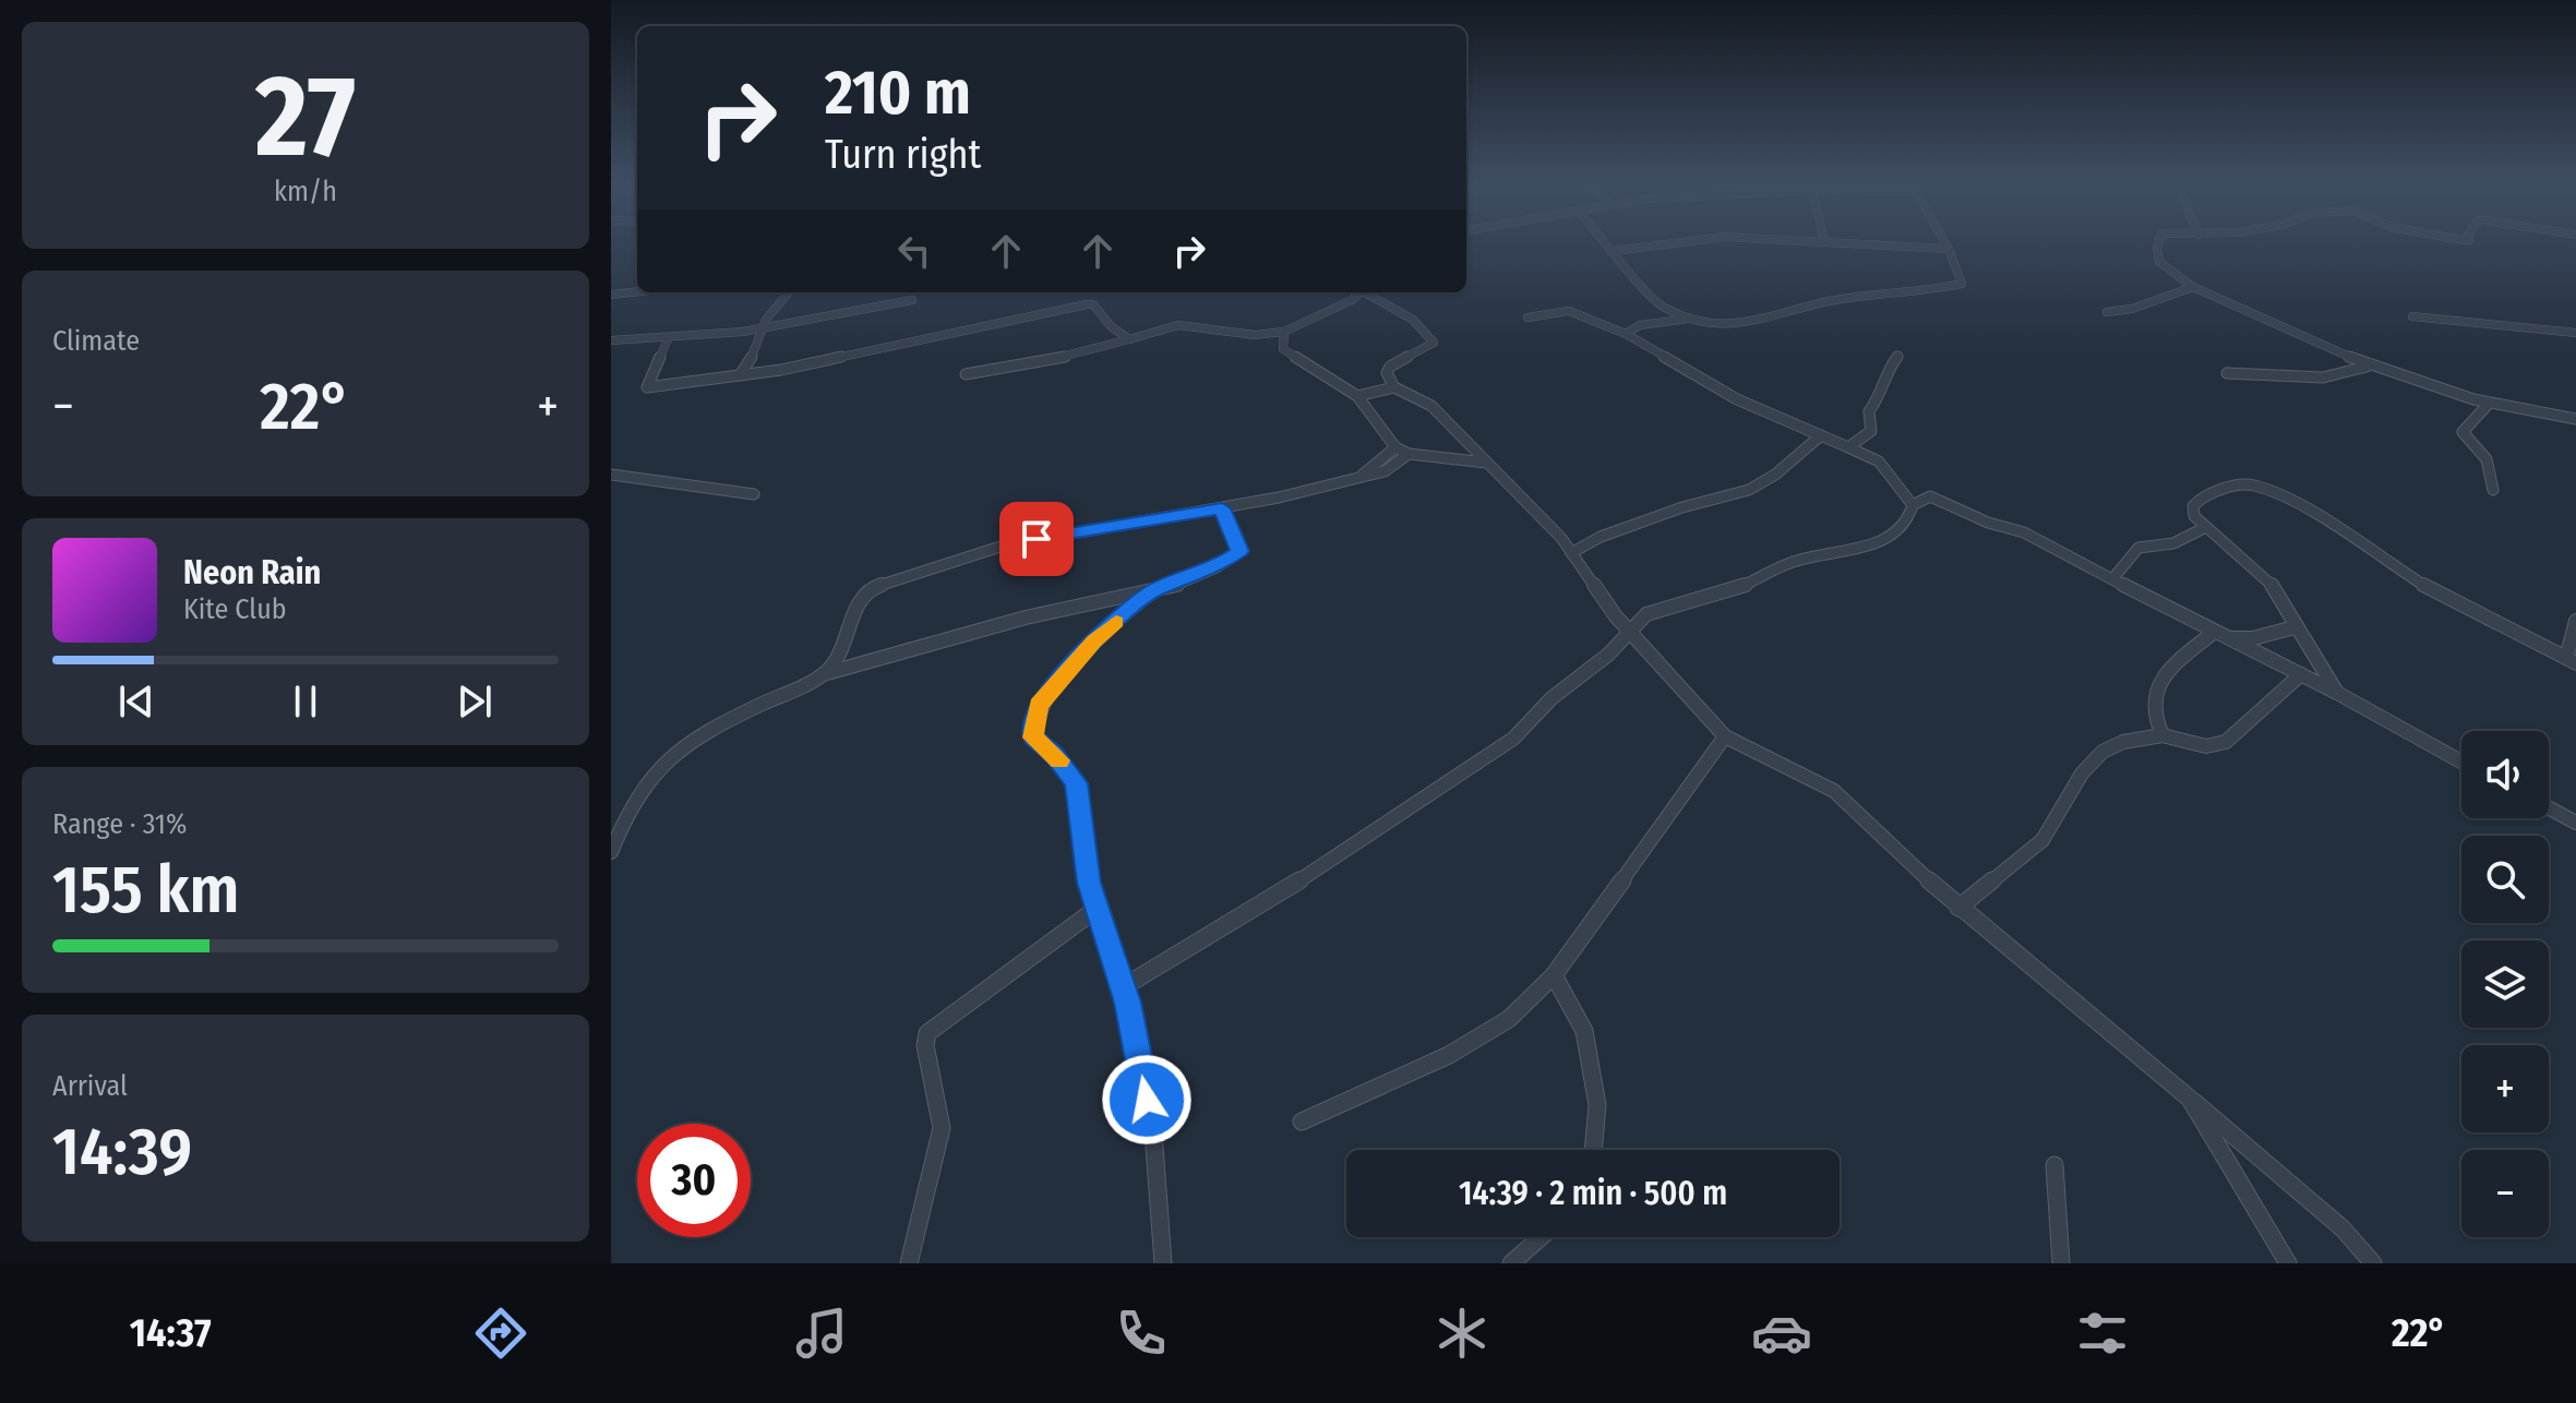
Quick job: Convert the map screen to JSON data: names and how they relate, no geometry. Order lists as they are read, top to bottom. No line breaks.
{"page":{"tile":[["27","km/h"],"Climate",["Range · 31%","155 km"],["Arrival","14:39"]],"turn":["210 m","Turn right"],"heat":["−","22°","+"],"song":["Neon Rain","Kite Club"],"map_buttons":["+","−"],"limit":"30","trip":"14:39 · 2 min · 500 m","tabs":["14:37","22°"]}}
